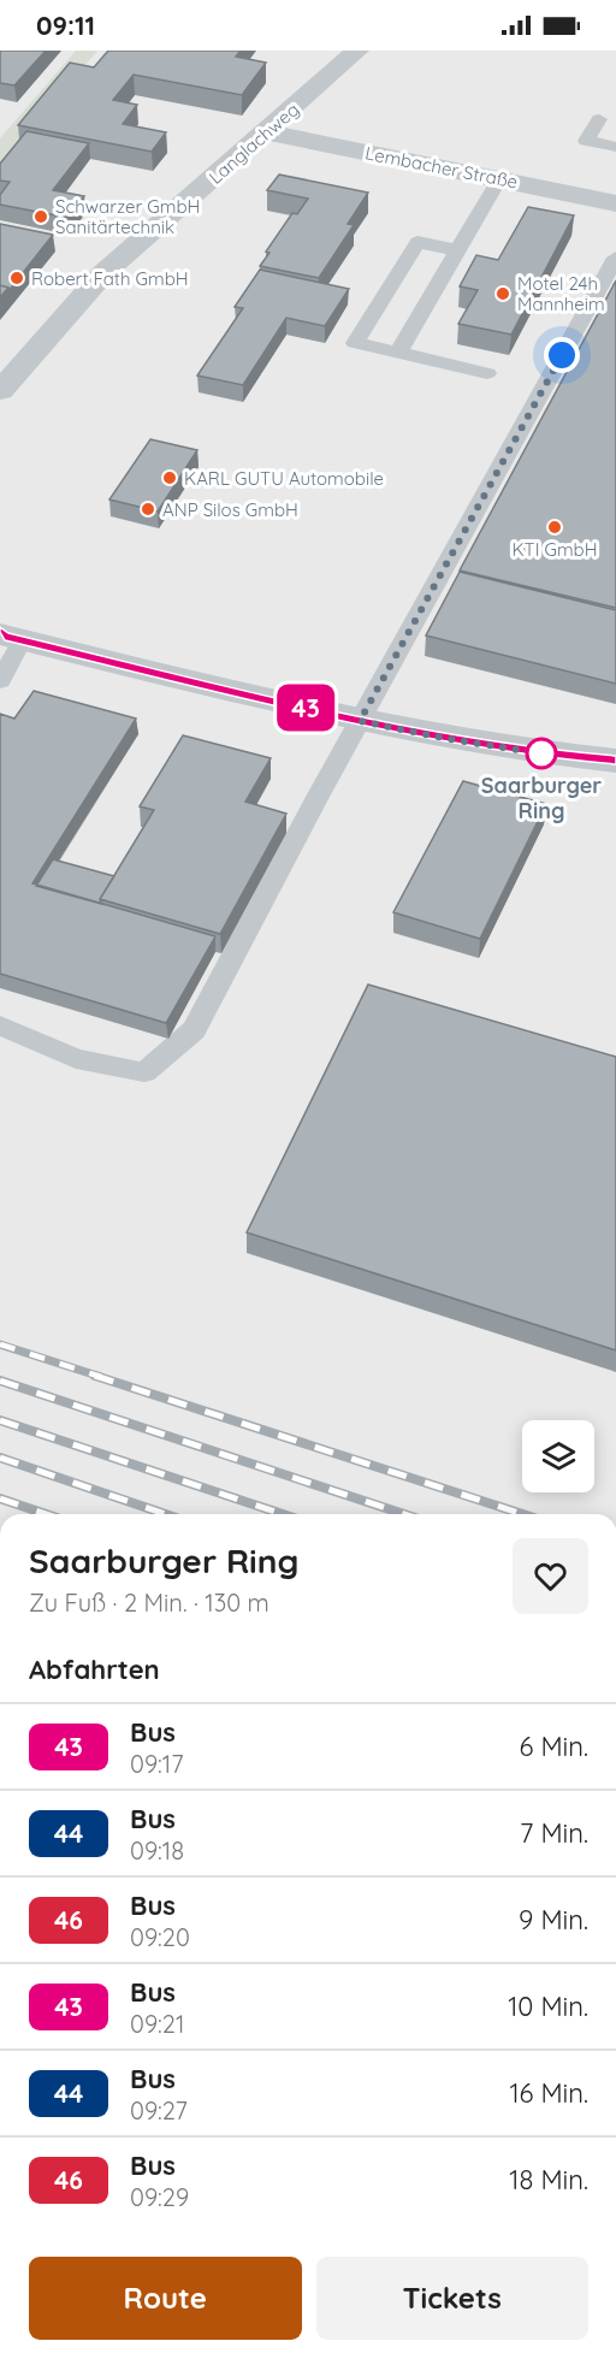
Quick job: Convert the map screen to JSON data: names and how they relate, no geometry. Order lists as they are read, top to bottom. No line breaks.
{"streets":{"street":["Langlachweg","Lembacher Straße"]},"crossings":[["Langlachweg","Lembacher Straße"]],"places":["Schwarzer GmbH Sanitärtechnik","Robert Fath GmbH","Motel 24h Mannheim","KARL GUTU Automobile","ANP Silos GmbH","KTI GmbH","Saarburger Ring"],"lines":["bus line 43"],"page":{"status":"09:11","on_map":"43","heading":[["Saarburger Ring","Zu Fuß · 2 Min. · 130 m"],"Abfahrten"],"list":[{"mark":"43","name":"Bus","note":"09:17","value":"6 Min."},{"mark":"44","name":"Bus","note":"09:18","value":"7 Min."},{"mark":"46","name":"Bus","note":"09:20","value":"9 Min."},{"mark":"43","name":"Bus","note":"09:21","value":"10 Min."},{"mark":"44","name":"Bus","note":"09:27","value":"16 Min."},{"mark":"46","name":"Bus","note":"09:29","value":"18 Min."}],"buttons":["Route","Tickets"]}}
